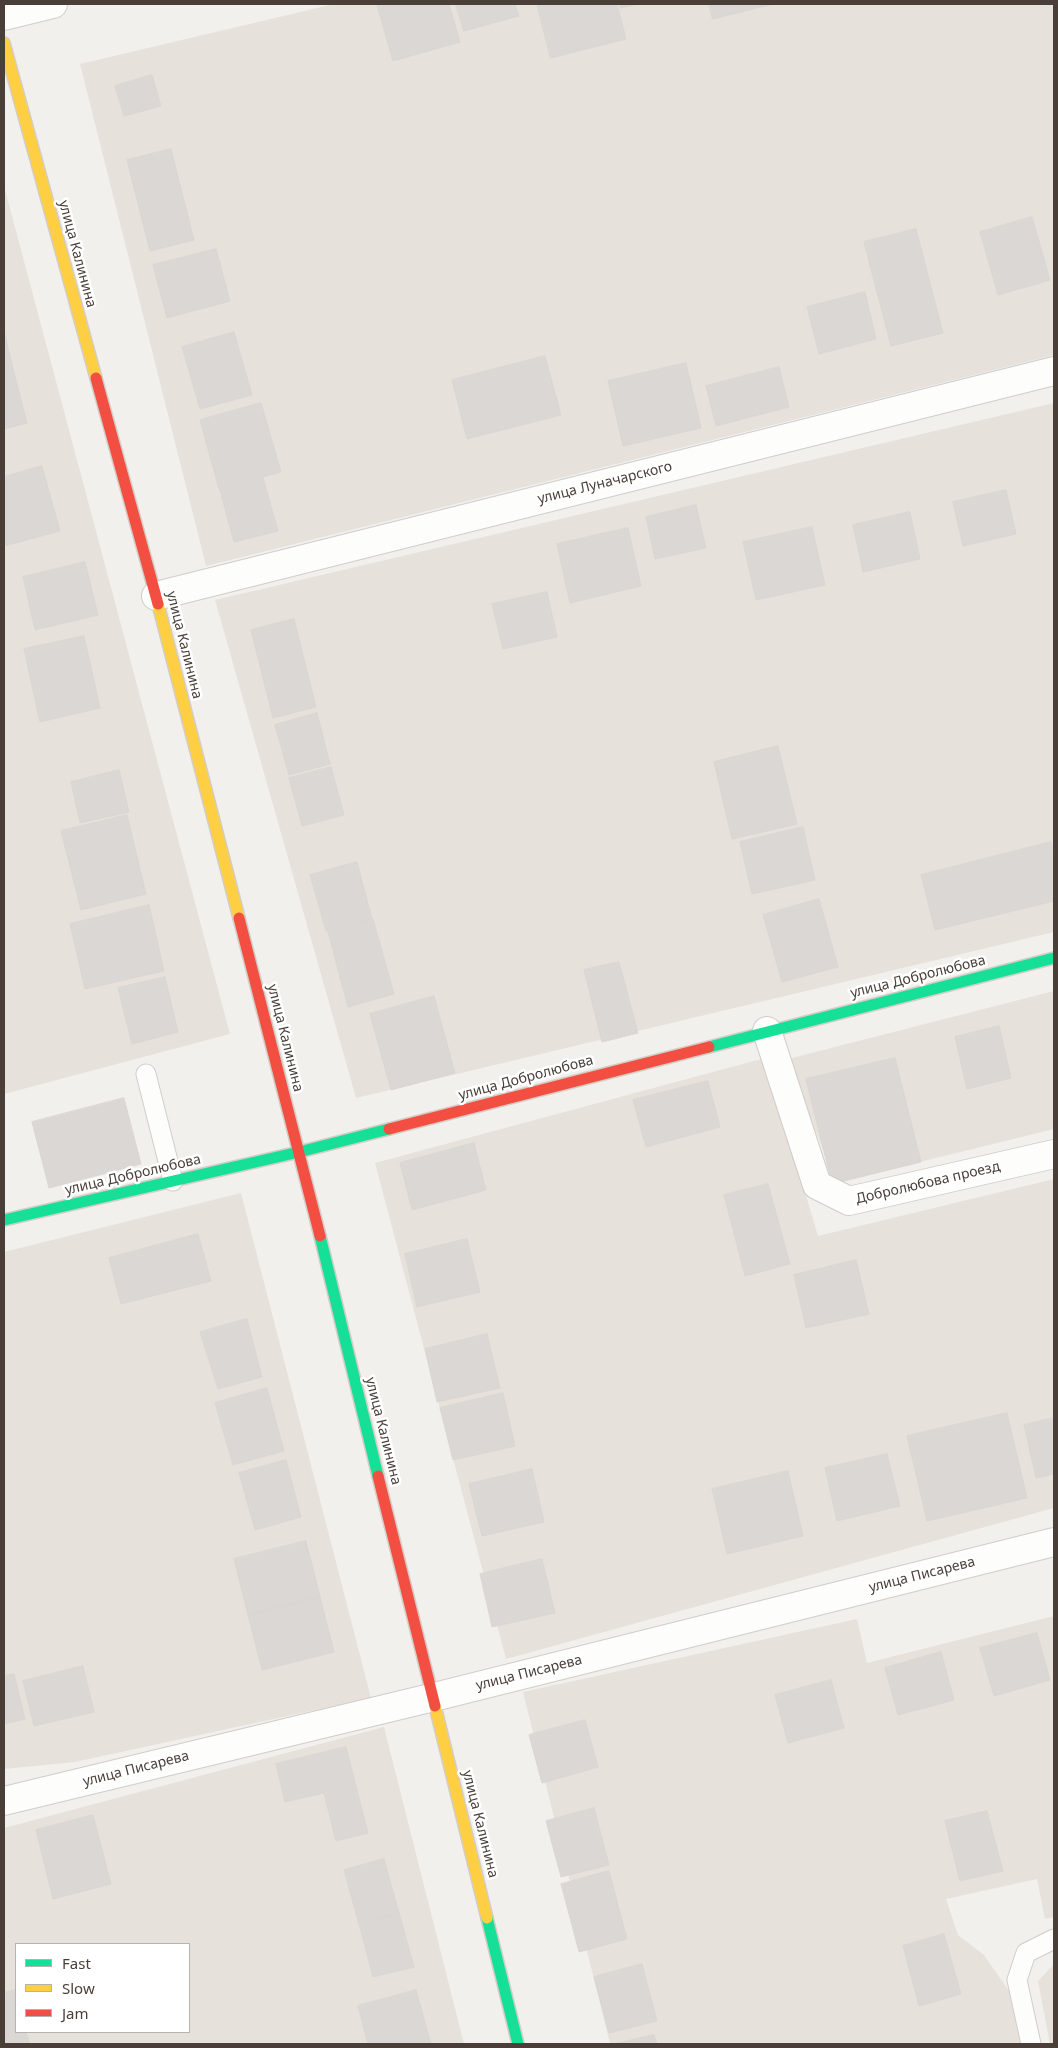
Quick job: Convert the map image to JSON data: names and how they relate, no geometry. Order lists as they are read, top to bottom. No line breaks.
{"streets":{"street":["улица Калинина","улица Луначарского","улица Добролюбова","Добролюбова проезд","улица Писарева"]},"crossings":[["улица Калинина","улица Луначарского"],["улица Калинина","улица Добролюбова"],["улица Калинина","улица Писарева"],["улица Добролюбова","Добролюбова проезд"]],"legend":["Fast","Slow","Jam"]}
